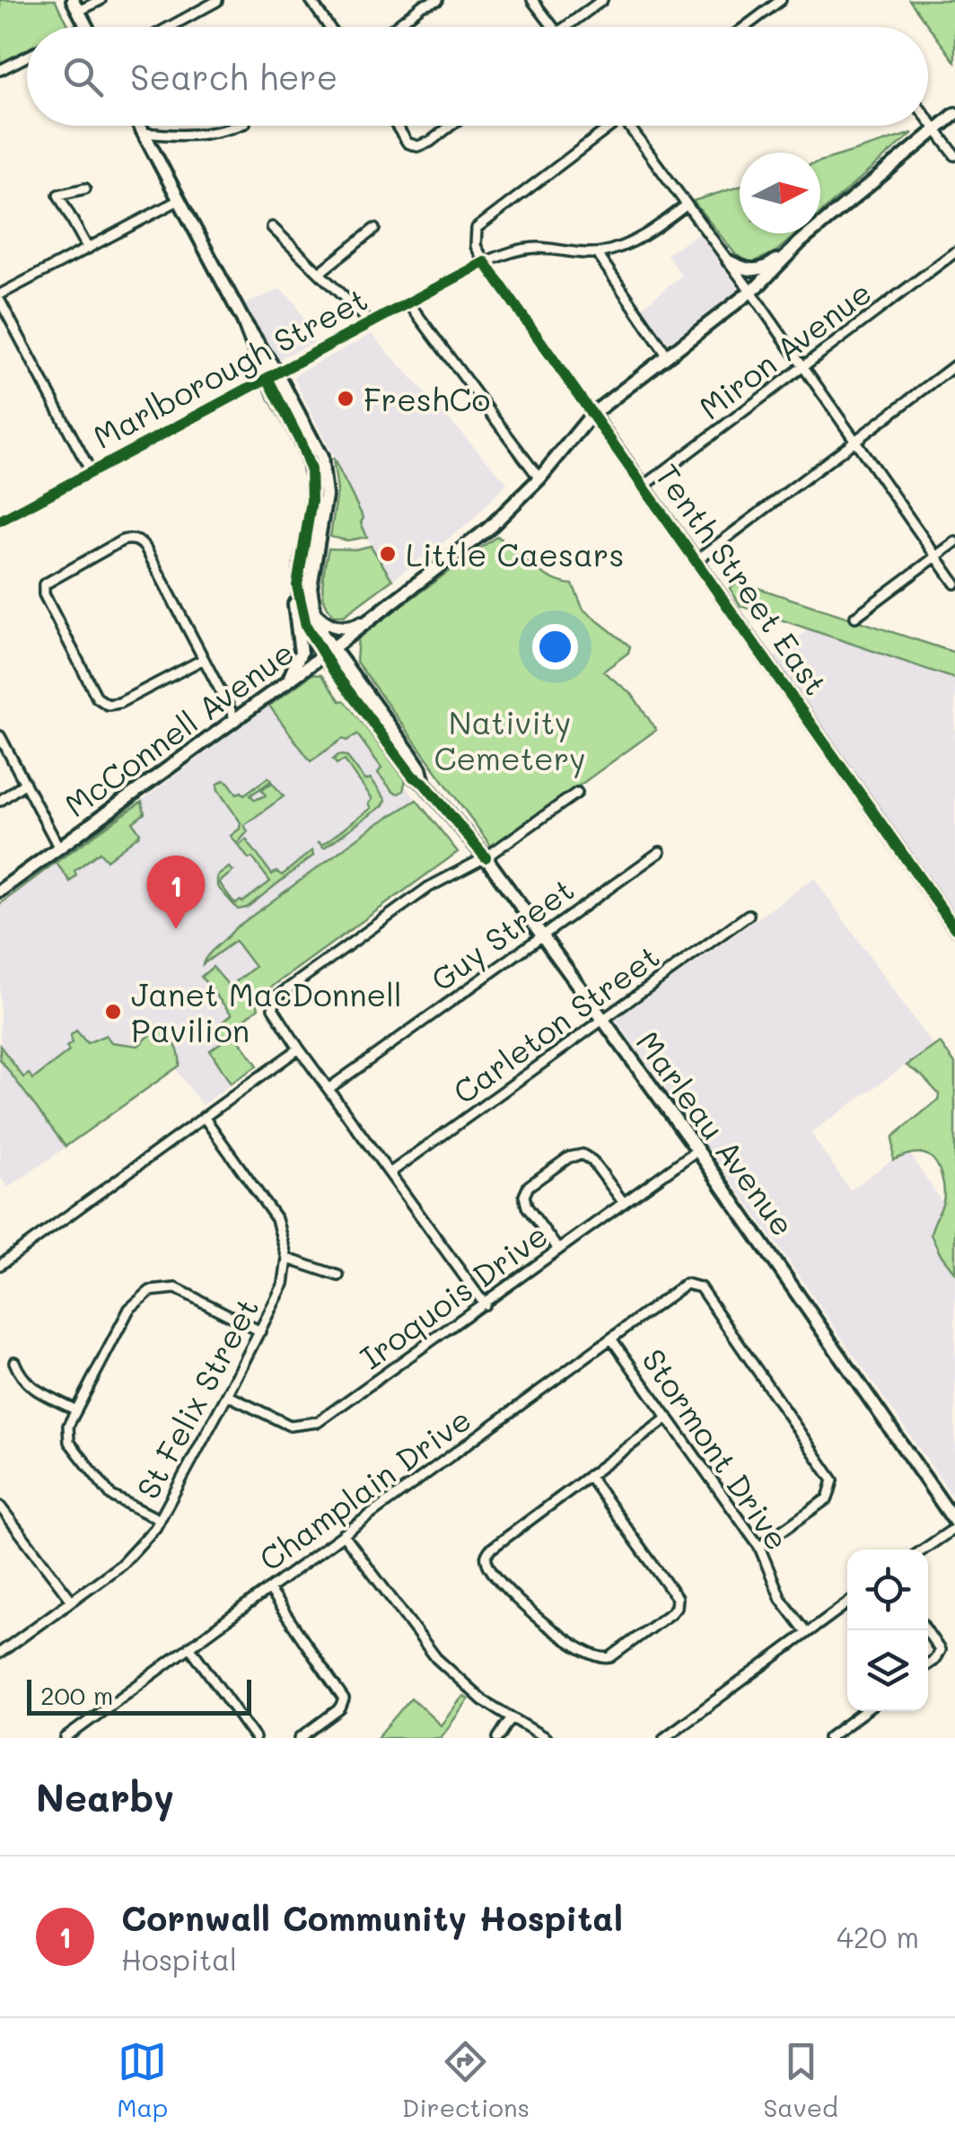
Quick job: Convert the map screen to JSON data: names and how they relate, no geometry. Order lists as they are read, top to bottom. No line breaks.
{"streets":{"main road":["McConnell Avenue","Marleau Avenue"],"street":["Miron Avenue","Marlborough Street","Tenth Street East","Guy Street","Carleton Street","Iroquois Drive","St Felix Street","Stormont Drive","Champlain Drive"]},"crossings":[["Miron Avenue","Tenth Street East"],["Marlborough Street","Tenth Street East"],["Tenth Street East","McConnell Avenue"],["McConnell Avenue","Marleau Avenue"],["Guy Street","Marleau Avenue"],["Carleton Street","Marleau Avenue"],["Marleau Avenue","Iroquois Drive"],["Iroquois Drive","St Felix Street"],["Stormont Drive","Champlain Drive"]],"parks":["Nativity Cemetery"],"places":["FreshCo","Little Caesars","Janet MacDonnell Pavilion"],"scale_bar":"200 m","north":"right","page":{"search":"Search here","pins":"1","scale":"200 m","heading":"Nearby","list":[{"mark":"1","name":"Cornwall Community Hospital","note":"Hospital","value":"420 m"}],"nav":["Map","Directions","Saved"]}}
